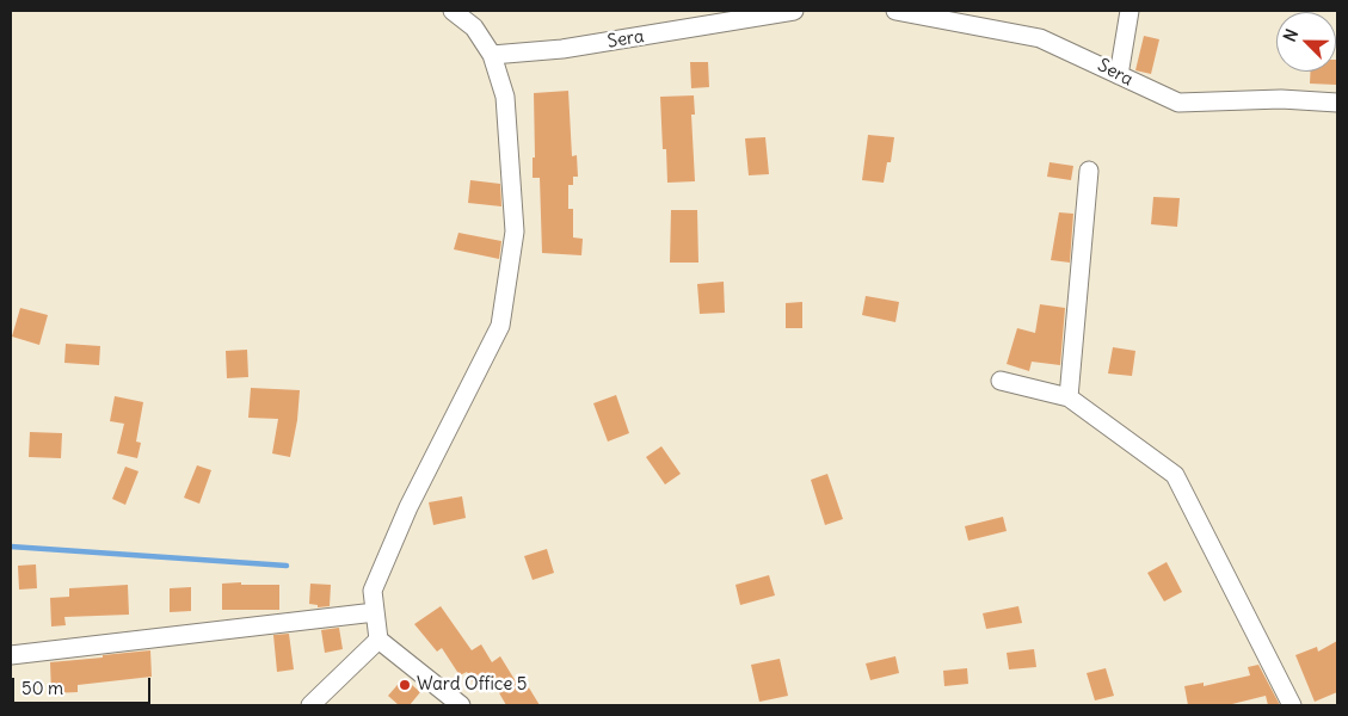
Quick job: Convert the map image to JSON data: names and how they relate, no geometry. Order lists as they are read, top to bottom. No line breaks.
{"streets":{"street":["Sera"]},"places":["Ward Office 5"],"scale_bar":"50 m","north":"top left"}
